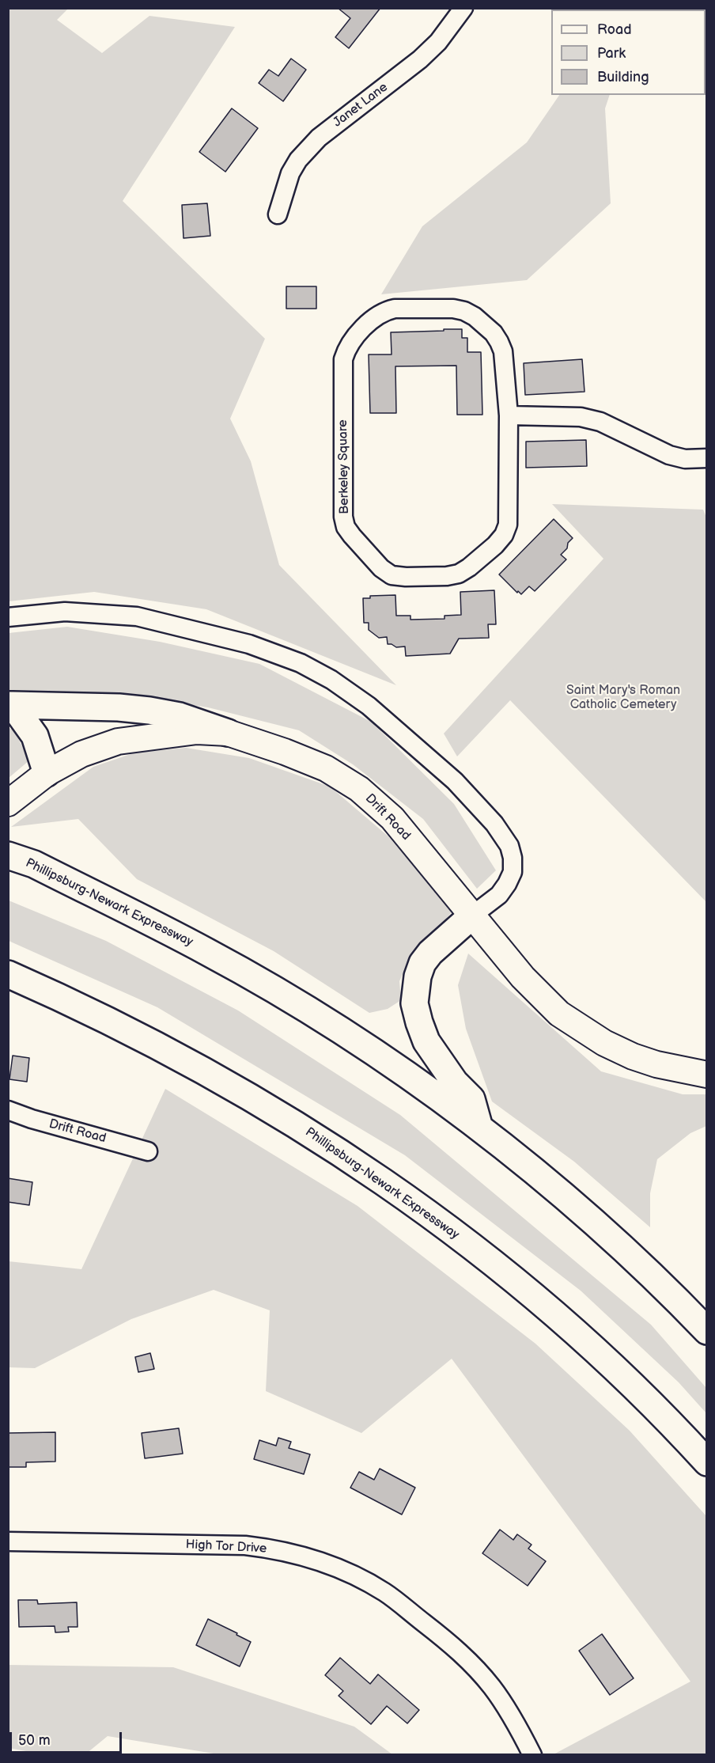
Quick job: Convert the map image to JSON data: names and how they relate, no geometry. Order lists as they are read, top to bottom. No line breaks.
{"streets":{"highway":["Phillipsburg-Newark Expressway"],"main road":["Drift Road"],"street":["Janet Lane","Berkeley Square","High Tor Drive"]},"parks":["Saint Mary's Roman Catholic Cemetery"],"legend":["Road","Park","Building"],"scale_bar":"50 m"}
